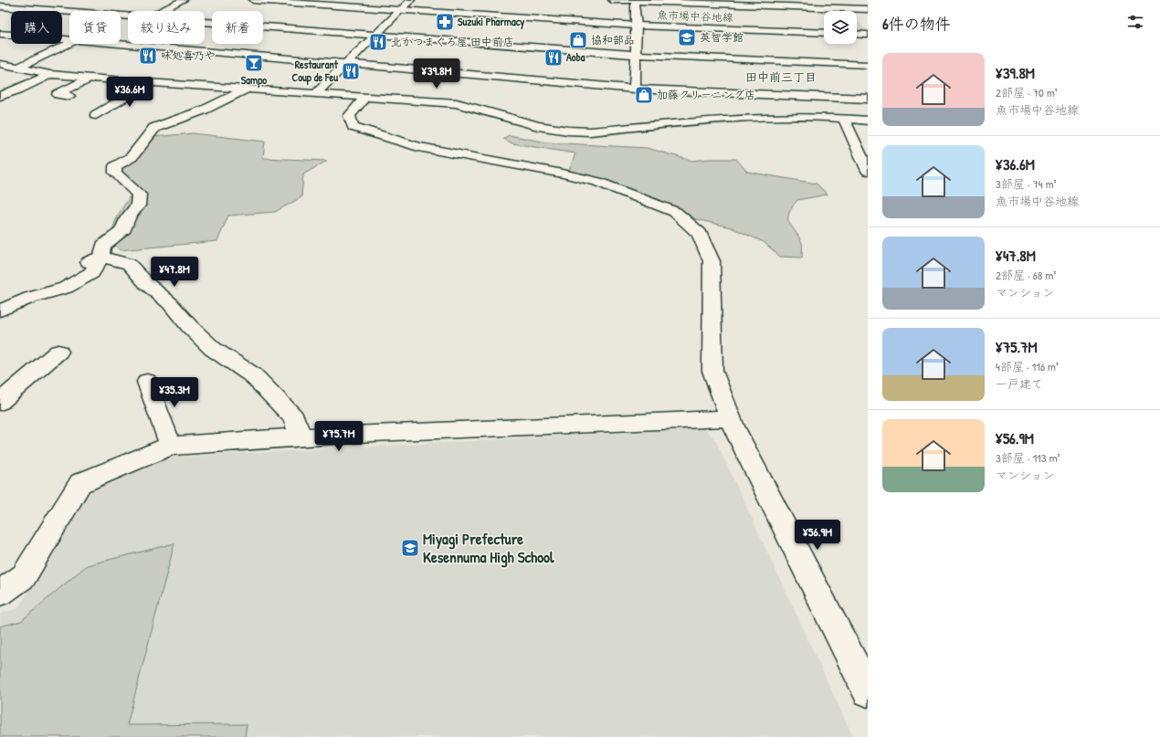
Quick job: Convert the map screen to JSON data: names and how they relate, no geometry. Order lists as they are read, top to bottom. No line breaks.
{"streets":{"street":["魚市場中谷地線"]},"districts":["田中前三丁目"],"places":{"pharmacy":["Suzuki Pharmacy"],"school or university":["英智学館","Miyagi Prefecture Kesennuma High School"],"shop":["協和部品","加藤クリーニング店"],"restaurant":["北かつまぐろ屋 田中前店","味処喜乃や","Aoba","Restaurant Coup de Feu"],"bar":["Sampo"]},"page":{"heading":"6件の物件","chip":["購入","賃貸","絞り込み","新着"],"list":[{"name":"¥39.8M","note":"2部屋 · 70 m² · 魚市場中谷地線"},{"name":"¥36.6M","note":"3部屋 · 74 m² · 魚市場中谷地線"},{"name":"¥47.8M","note":"2部屋 · 68 m² · マンション"},{"name":"¥75.7M","note":"4部屋 · 116 m² · 一戸建て"},{"name":"¥56.9M","note":"3部屋 · 113 m² · マンション"}],"price":["¥39.8M","¥36.6M","¥47.8M","¥35.3M","¥75.7M","¥56.9M"]}}
